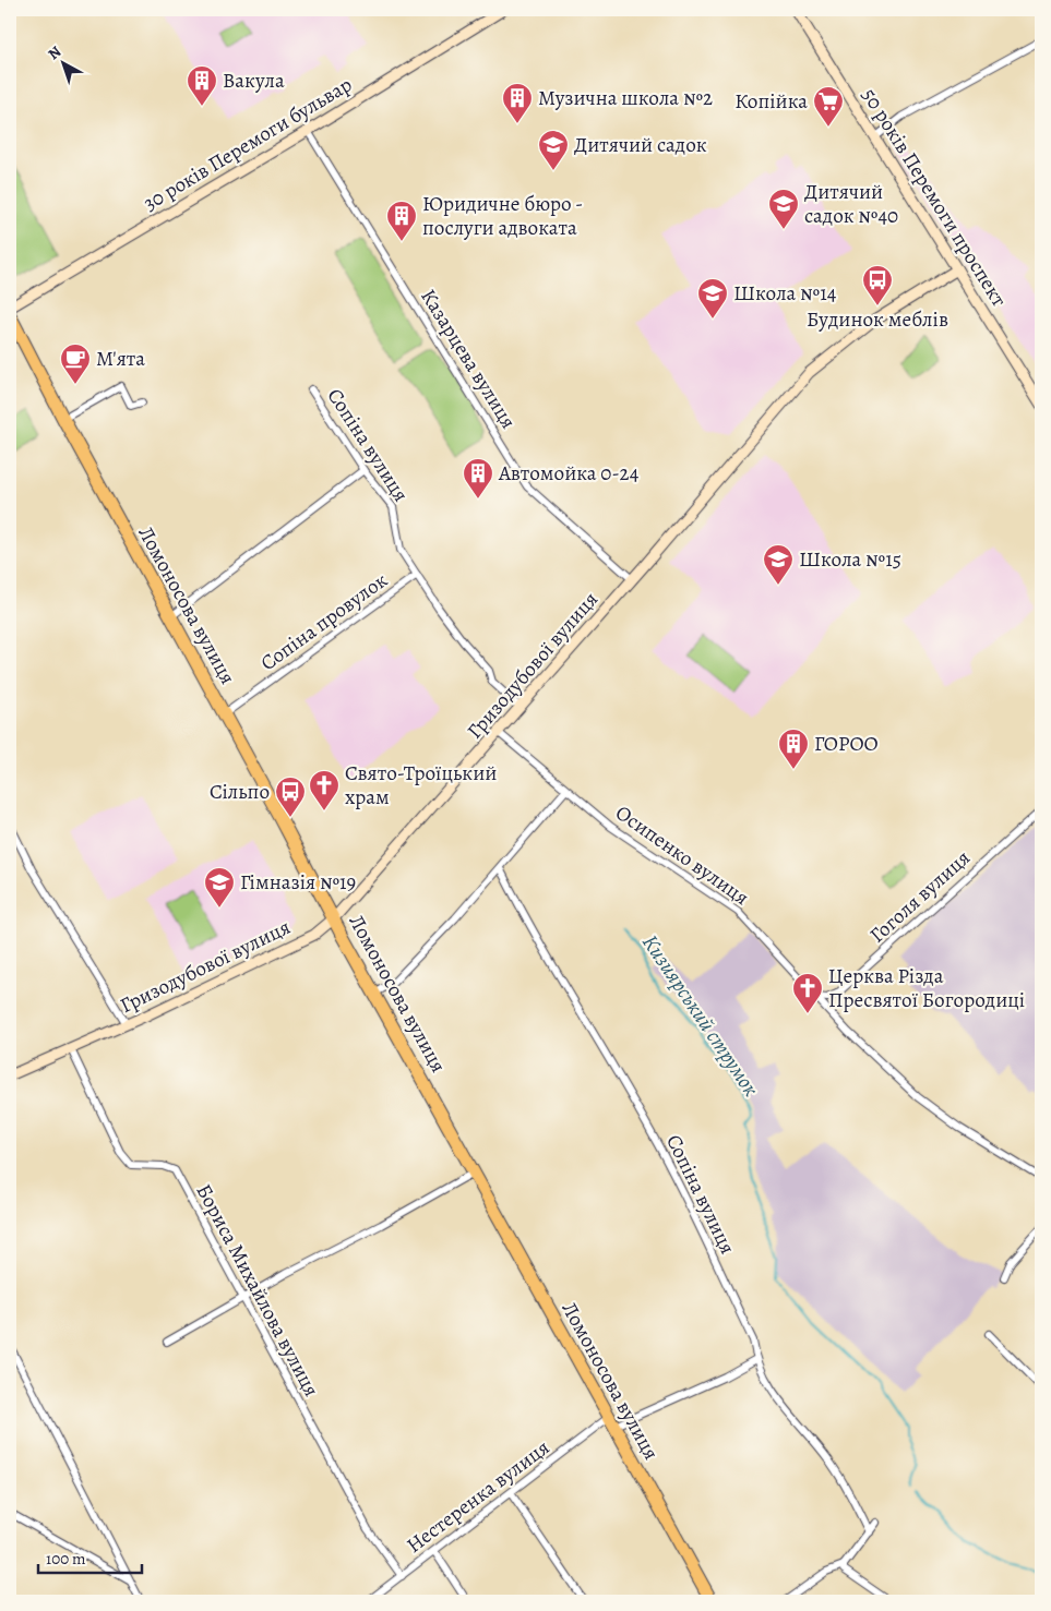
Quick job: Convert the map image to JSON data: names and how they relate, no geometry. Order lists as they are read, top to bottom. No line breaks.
{"streets":{"highway":["Ломоносова вулиця"],"street":["30 років Перемоги бульвар","50 років Перемоги проспект","Казарцева вулиця","Сопіна вулиця","Сопіна провулок","Гризодубової вулиця","Осипенко вулиця","Гоголя вулиця","Бориса Михайлова вулиця","Нестеренка вулиця"]},"crossings":[["30 років Перемоги бульвар","Казарцева вулиця"],["50 років Перемоги проспект","Гризодубової вулиця"],["Казарцева вулиця","Гризодубової вулиця"],["Сопіна вулиця","Сопіна провулок"],["Сопіна вулиця","Гризодубової вулиця"],["Сопіна вулиця","Нестеренка вулиця"],["Ломоносова вулиця","Сопіна провулок"],["Ломоносова вулиця","Гризодубової вулиця"],["Ломоносова вулиця","Нестеренка вулиця"],["Гризодубової вулиця","Осипенко вулиця"],["Гризодубової вулиця","Бориса Михайлова вулиця"],["Осипенко вулиця","Гоголя вулиця"],["Бориса Михайлова вулиця","Нестеренка вулиця"]],"water":["Кизиярський струмок"],"places":{"building":["Вакула","Музична школа №2","Юридичне бюро - послуги адвоката","Автомойка 0-24","ГОРОО"],"supermarket":["Копійка"],"school or university":["Дитячий садок","Дитячий садок №40","Школа №14","Школа №15","Гімназія №19"],"bus stop":["Будинок меблів","Сільпо"],"cafe":["М'ята"],"church":["Свято-Троїцький храм","Церква Різда Пресвятої Богородиці"]},"scale_bar":"100 m","north":"top left"}
